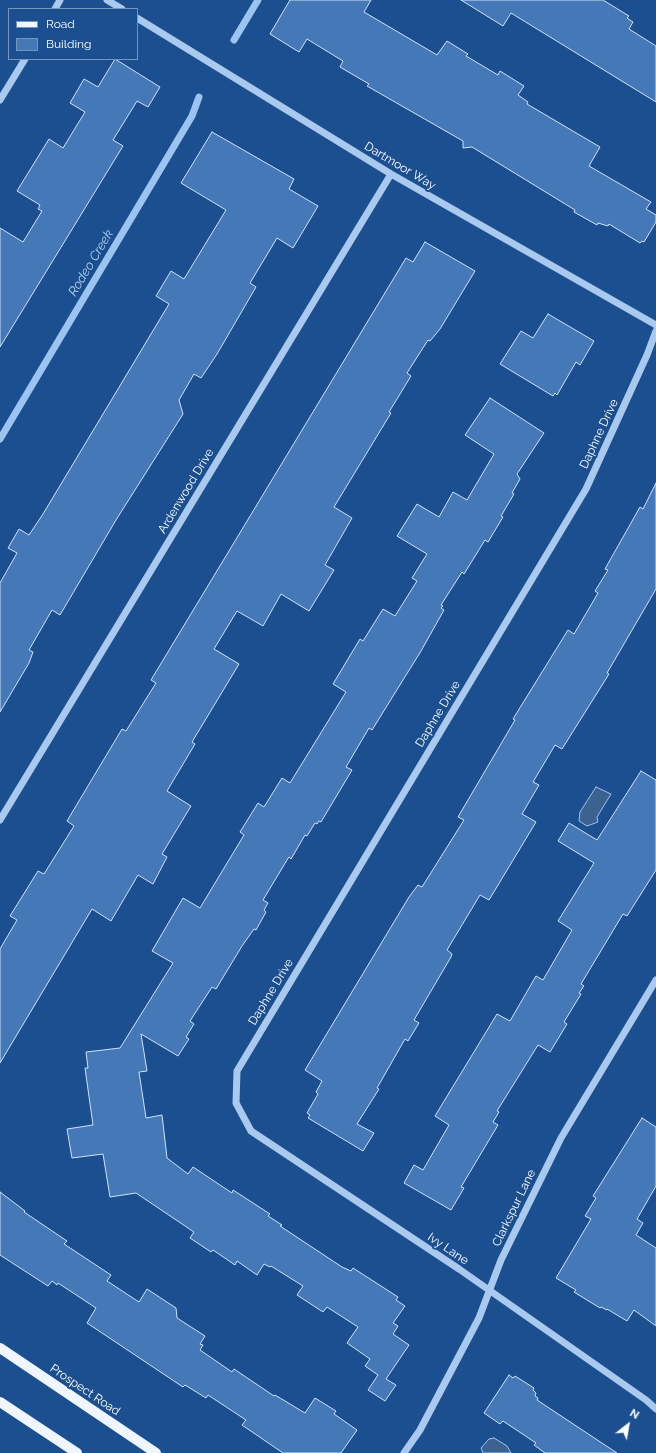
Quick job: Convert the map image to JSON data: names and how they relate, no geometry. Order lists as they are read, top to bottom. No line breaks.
{"streets":{"main road":["Prospect Road"],"street":["Dartmoor Way","Daphne Drive","Ardenwood Drive","Clarkspur Lane","Ivy Lane"]},"crossings":[["Dartmoor Way","Ardenwood Drive"],["Daphne Drive","Ivy Lane"],["Clarkspur Lane","Ivy Lane"]],"water":["Rodeo Creek"],"legend":["Road","Building"],"north":"top right"}
